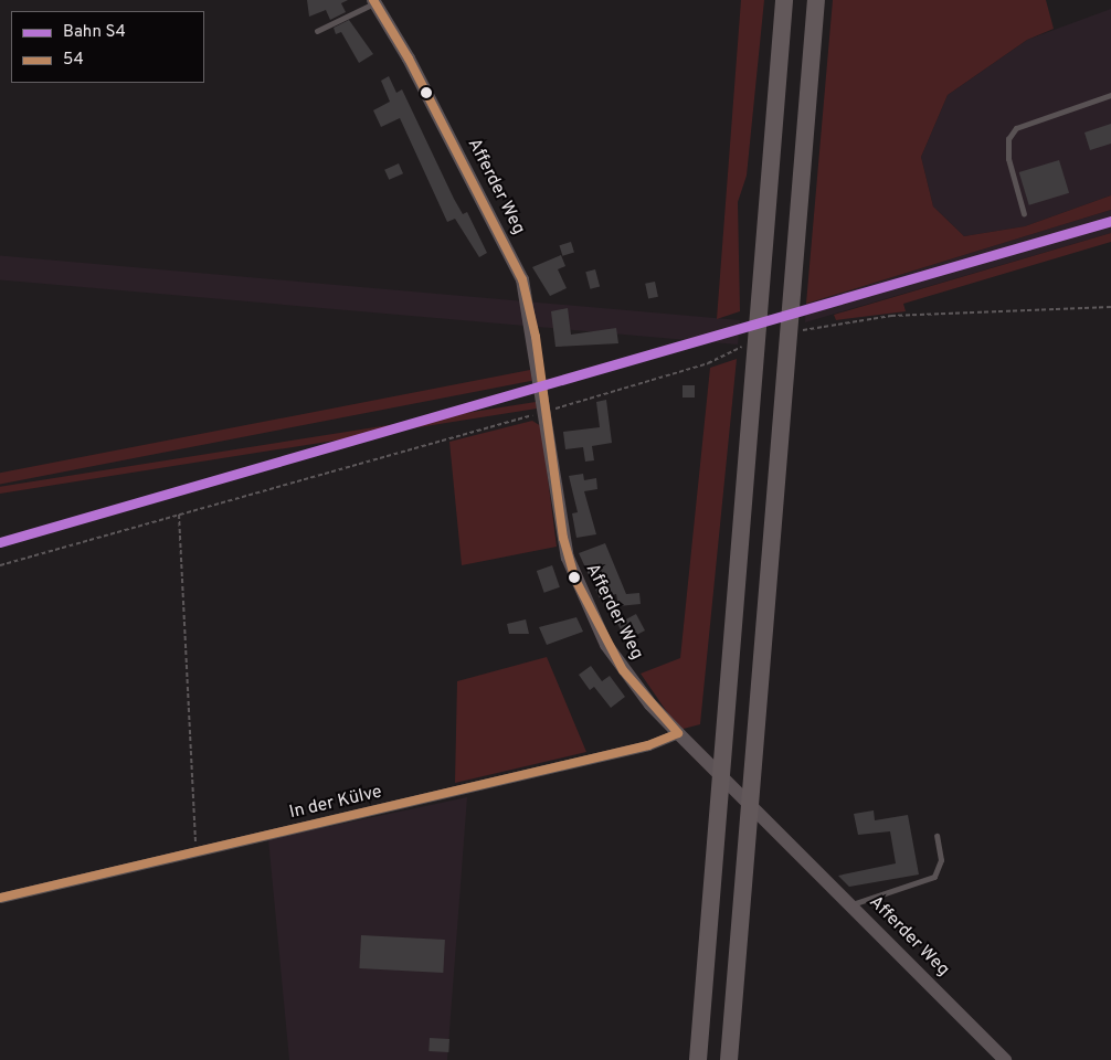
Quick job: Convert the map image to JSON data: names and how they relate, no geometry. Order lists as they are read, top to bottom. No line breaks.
{"streets":{"street":["Afferder Weg","In der Külve"]},"crossings":[["Afferder Weg","In der Külve"]],"lines":["transit line 54","rail line S4"],"legend":["Bahn S4","54"]}
